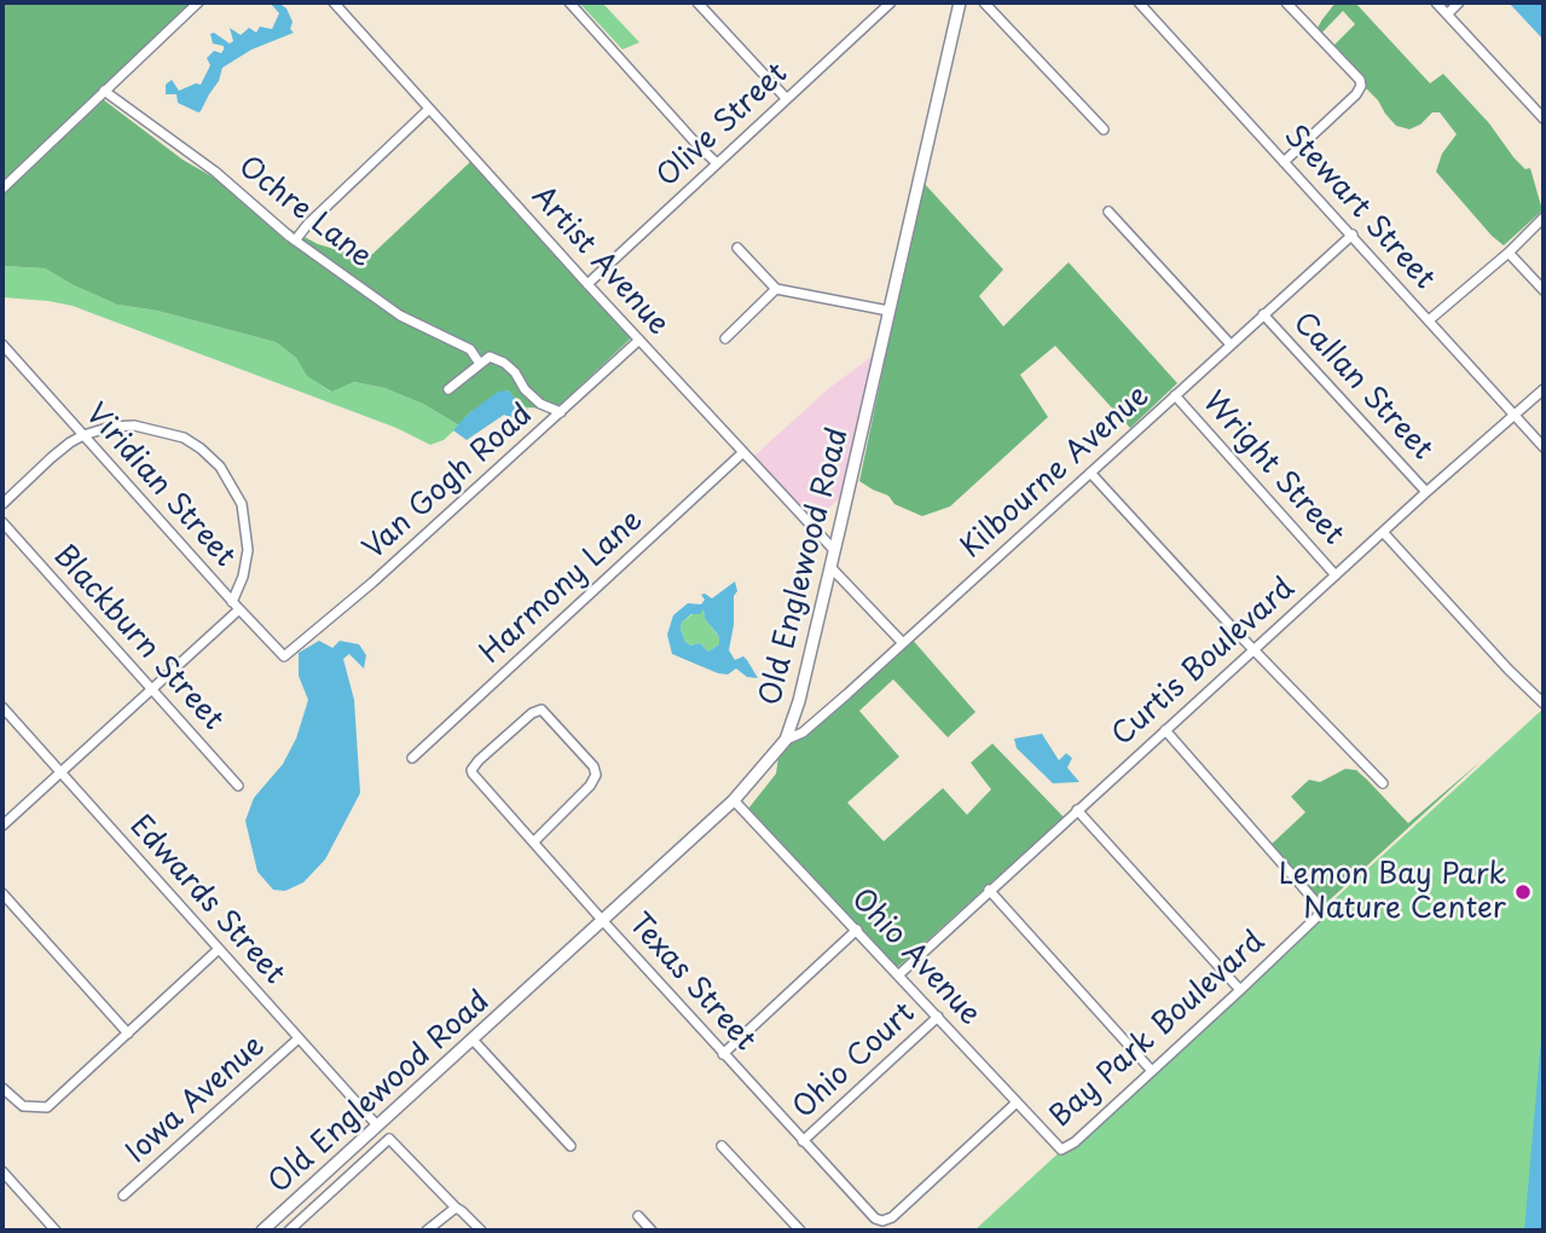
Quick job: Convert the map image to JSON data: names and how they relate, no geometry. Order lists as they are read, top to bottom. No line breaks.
{"streets":{"street":["Olive Street","Stewart Street","Ochre Lane","Artist Avenue","Callan Street","Wright Street","Kilbourne Avenue","Van Gogh Road","Viridian Street","Old Englewood Road","Harmony Lane","Blackburn Street","Curtis Boulevard","Edwards Street","Ohio Avenue","Texas Street","Bay Park Boulevard","Ohio Court","Iowa Avenue"]},"crossings":[["Olive Street","Artist Avenue"],["Stewart Street","Kilbourne Avenue"],["Stewart Street","Curtis Boulevard"],["Artist Avenue","Van Gogh Road"],["Artist Avenue","Old Englewood Road"],["Artist Avenue","Harmony Lane"],["Callan Street","Kilbourne Avenue"],["Callan Street","Curtis Boulevard"],["Wright Street","Kilbourne Avenue"],["Wright Street","Curtis Boulevard"],["Kilbourne Avenue","Old Englewood Road"],["Van Gogh Road","Viridian Street"],["Old Englewood Road","Edwards Street"],["Old Englewood Road","Ohio Avenue"],["Old Englewood Road","Texas Street"],["Curtis Boulevard","Ohio Avenue"],["Curtis Boulevard","Bay Park Boulevard"],["Edwards Street","Iowa Avenue"],["Ohio Avenue","Texas Street"],["Ohio Avenue","Bay Park Boulevard"],["Ohio Avenue","Ohio Court"],["Texas Street","Ohio Court"]],"places":["Lemon Bay Park Nature Center"]}
